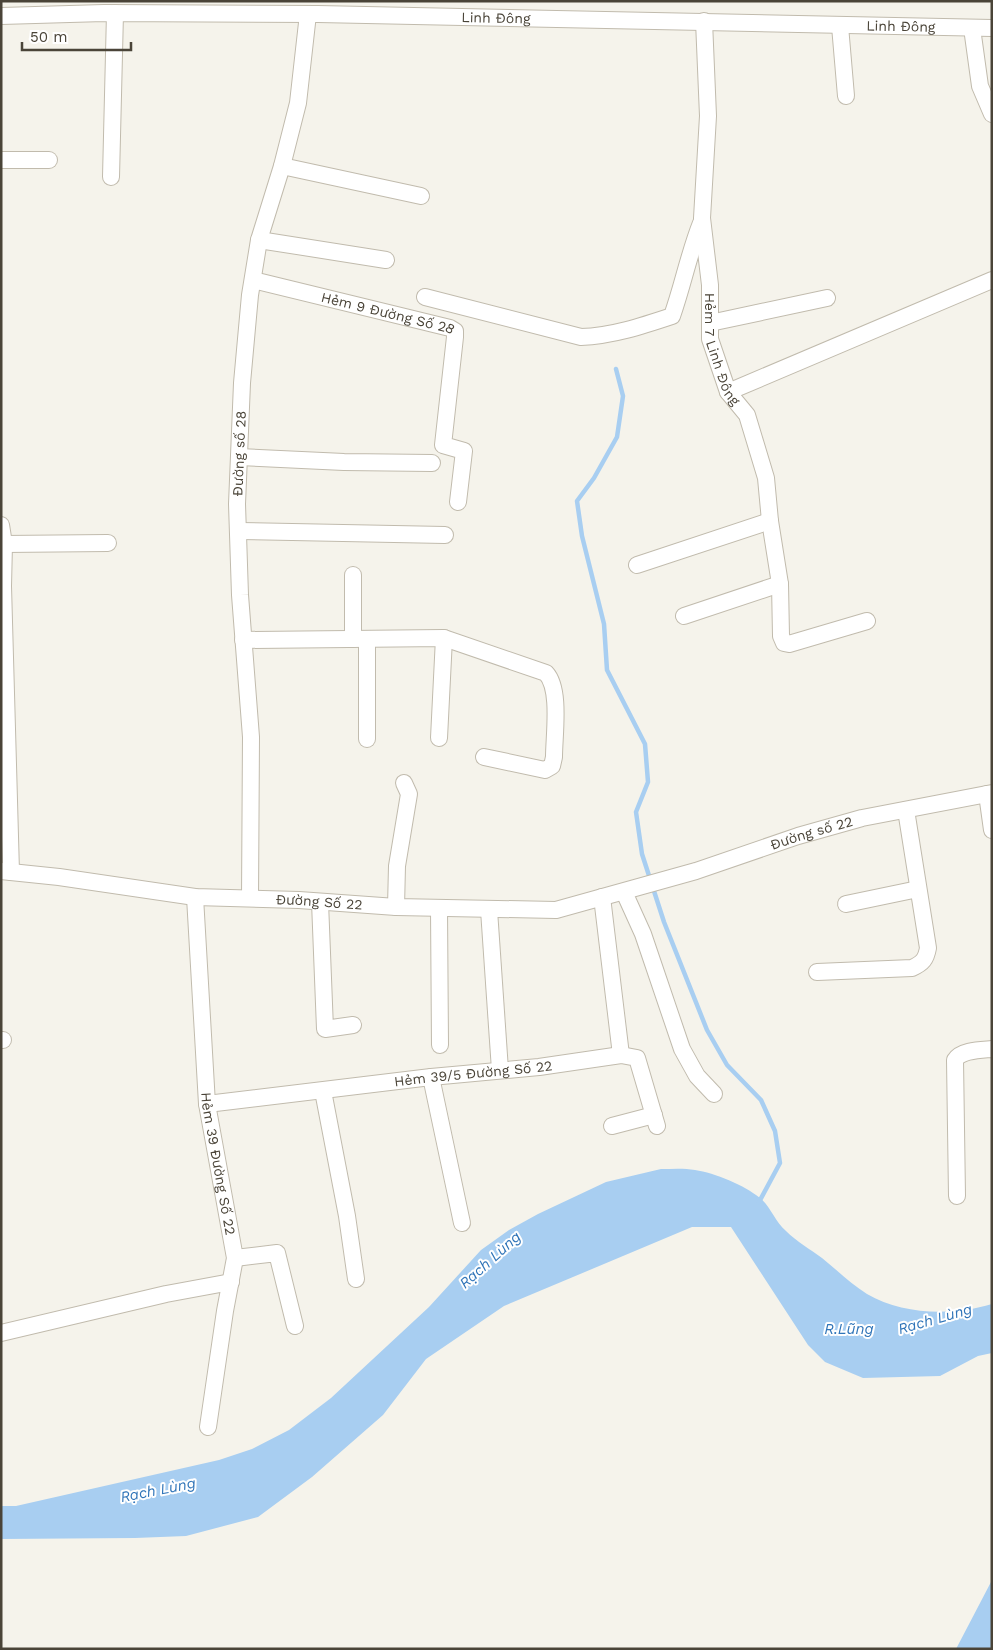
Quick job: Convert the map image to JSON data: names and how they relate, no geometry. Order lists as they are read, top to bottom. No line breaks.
{"streets":{"street":["Linh Đông","Hẻm 9 Đường Số 28","Hẻm 7 Linh Đông","Đường số 28","Đường số 22","Đường Số 22","Hẻm 39/5 Đường Số 22","Hẻm 39 Đường Số 22"]},"crossings":[["Linh Đông","Hẻm 7 Linh Đông"],["Linh Đông","Đường số 28"],["Hẻm 9 Đường Số 28","Đường số 28"],["Đường số 28","Đường Số 22"],["Đường số 22","Đường Số 22"],["Đường Số 22","Hẻm 39 Đường Số 22"],["Hẻm 39/5 Đường Số 22","Hẻm 39 Đường Số 22"]],"water":["Rạch Lùng","R.Lũng"],"scale_bar":"50 m"}
